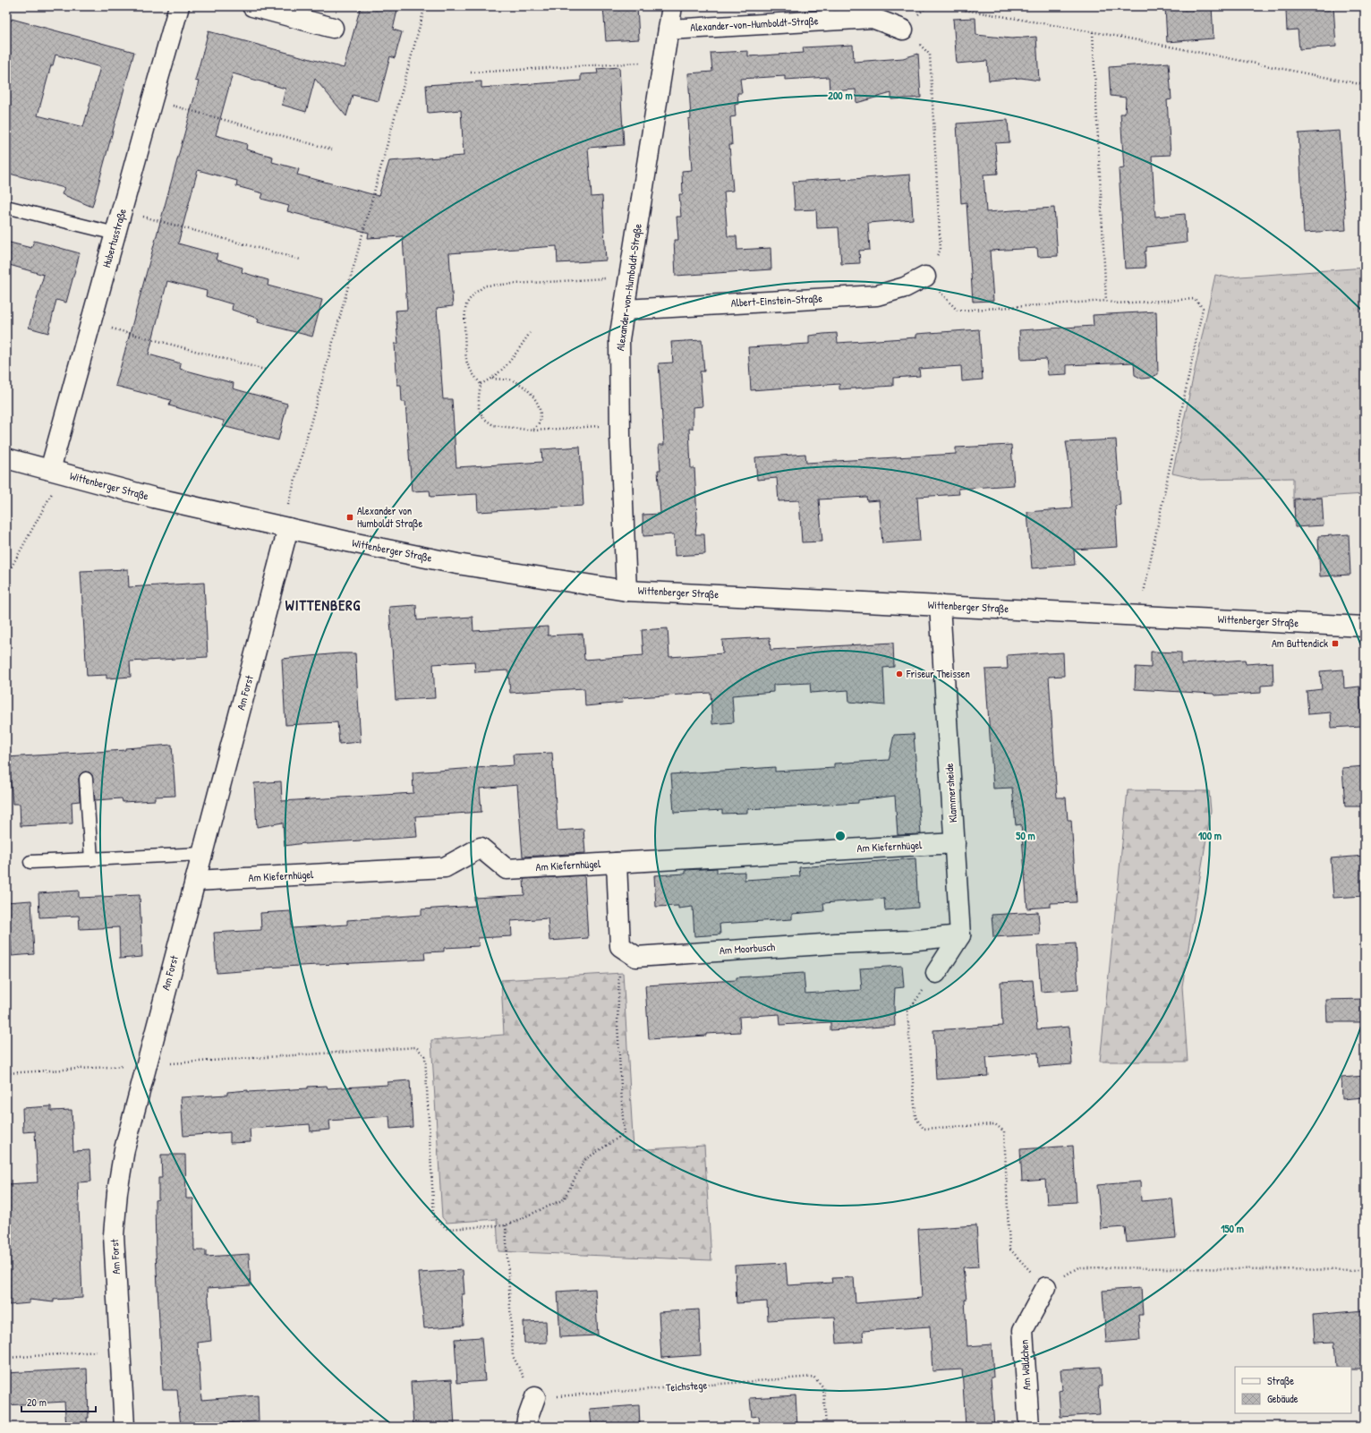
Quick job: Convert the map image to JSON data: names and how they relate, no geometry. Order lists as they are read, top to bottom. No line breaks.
{"streets":{"street":["Alexander-von-Humboldt-Straße","Hubertusstraße","Albert-Einstein-Straße","Wittenberger Straße","Am Forst","Klammersheide","Am Kiefernhügel","Am Moorbusch","Am Wäldchen"],"path":["Teichstege"]},"crossings":[["Alexander-von-Humboldt-Straße","Albert-Einstein-Straße"],["Alexander-von-Humboldt-Straße","Wittenberger Straße"],["Hubertusstraße","Wittenberger Straße"],["Wittenberger Straße","Am Forst"],["Wittenberger Straße","Klammersheide"],["Am Forst","Am Kiefernhügel"],["Klammersheide","Am Kiefernhügel"],["Klammersheide","Am Moorbusch"]],"districts":["WITTENBERG"],"places":{"transit":["Alexander von Humboldt Straße","Am Buttendick"],"other":["Friseur Theissen"]},"legend":["Straße","Gebäude"],"scale_bar":"20 m","rings":["200 m","50 m","100 m","150 m"]}
